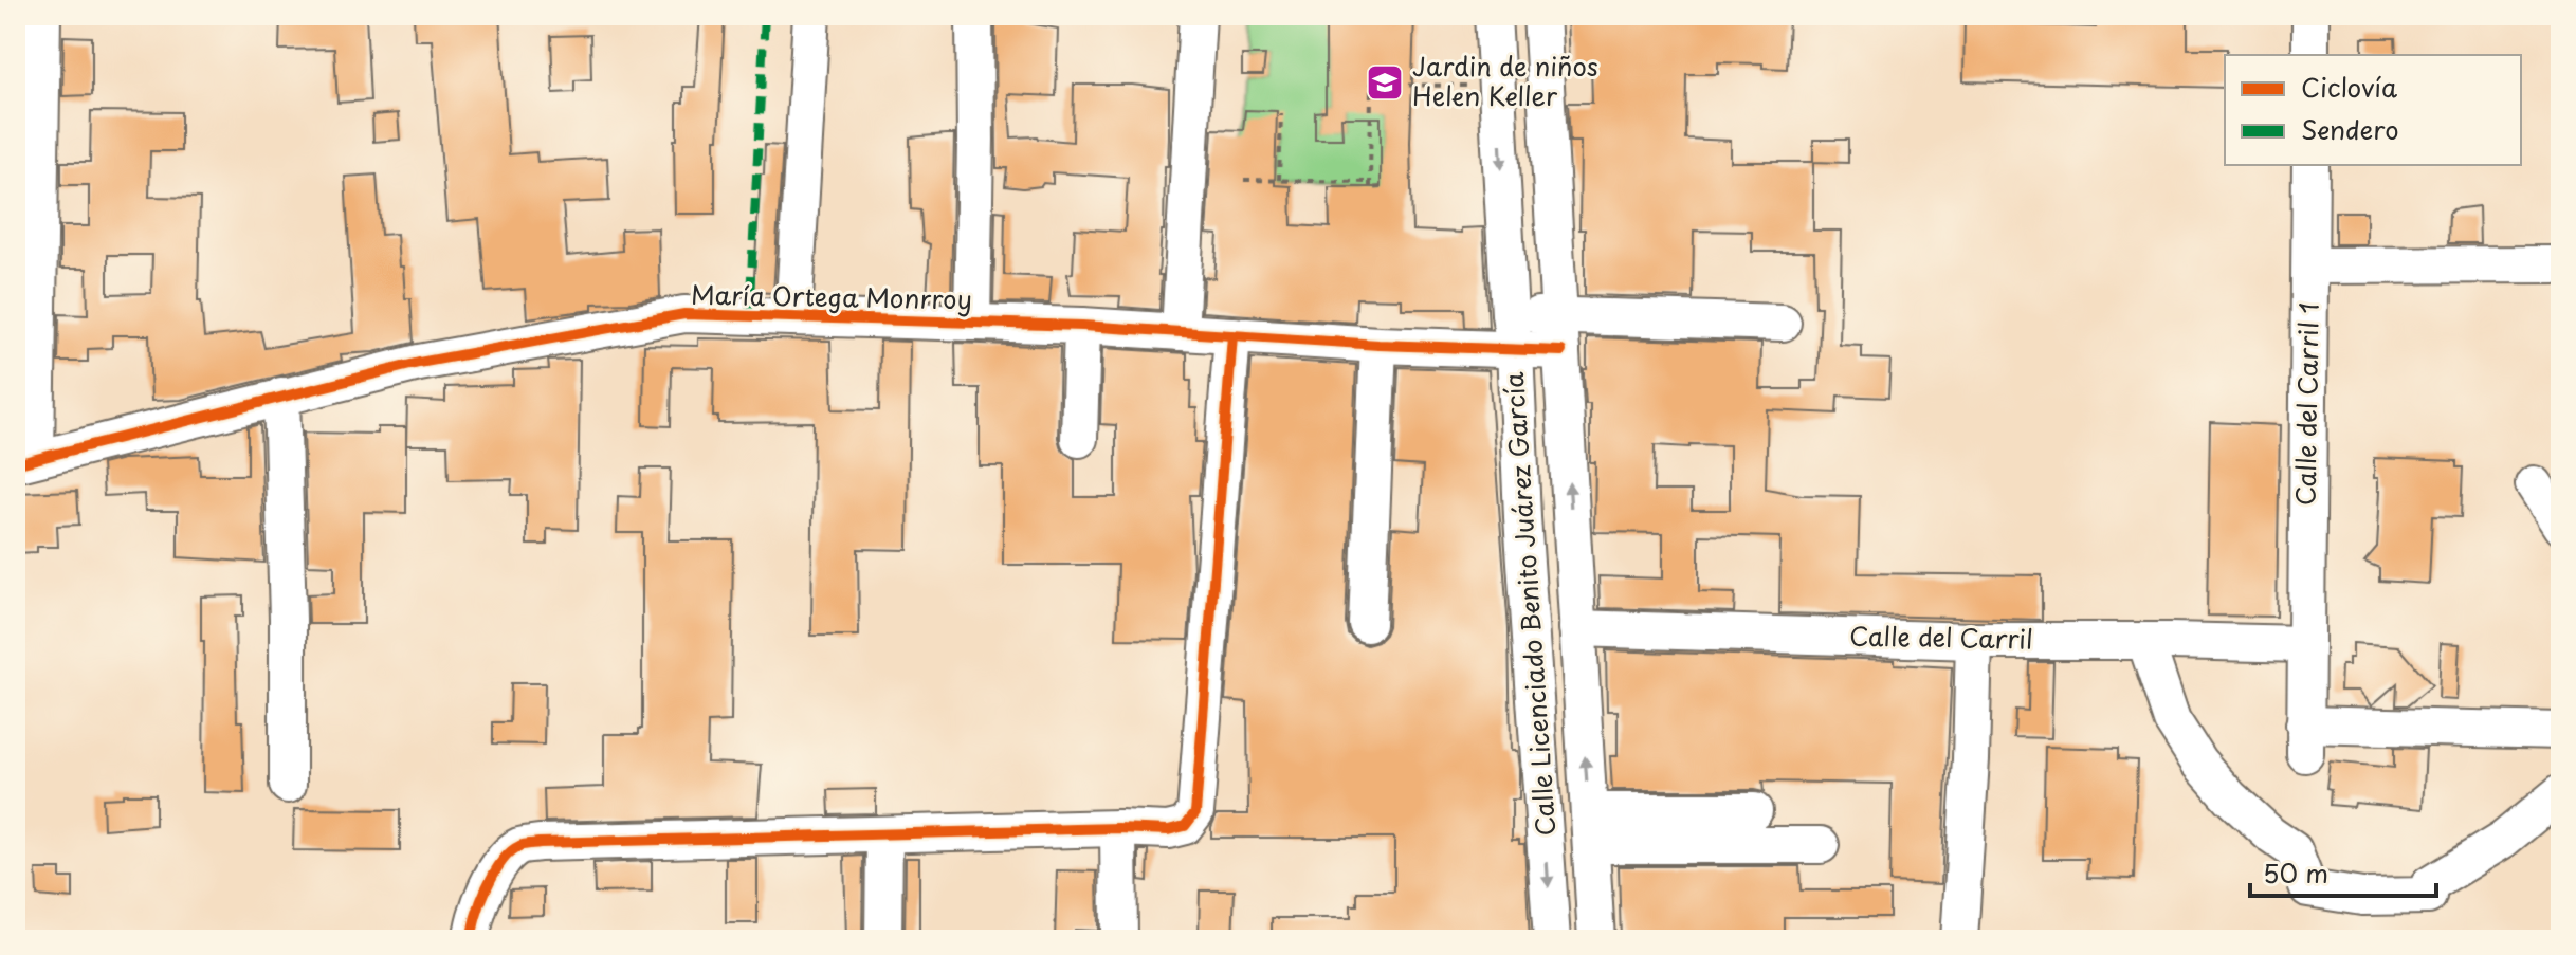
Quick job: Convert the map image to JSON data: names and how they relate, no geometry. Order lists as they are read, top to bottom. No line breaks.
{"streets":{"street":["María Ortega Monrroy","Calle del Carril 1","Calle Licenciado Benito Juárez García","Calle del Carril"]},"crossings":[["María Ortega Monrroy","Calle Licenciado Benito Juárez García"],["Calle del Carril 1","Calle del Carril"],["Calle Licenciado Benito Juárez García","Calle del Carril"]],"places":{"school or university":["Jardin de niños Helen Keller"]},"legend":["Ciclovía","Sendero"],"scale_bar":"50 m"}
